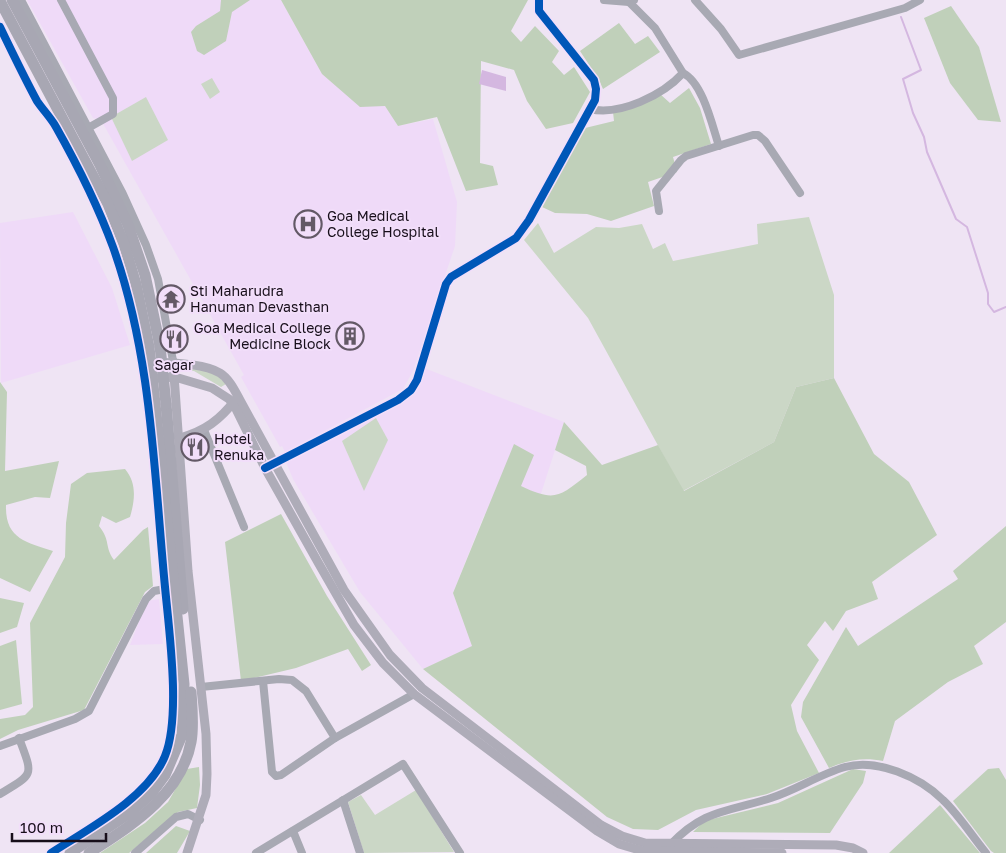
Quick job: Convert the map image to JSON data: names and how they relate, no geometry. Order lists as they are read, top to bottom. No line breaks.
{"places":{"hospital":["Goa Medical College Hospital"],"temple":["Sti Maharudra Hanuman Devasthan"],"building":["Goa Medical College Medicine Block"],"restaurant":["Sagar","Hotel Renuka"]},"scale_bar":"100 m"}
